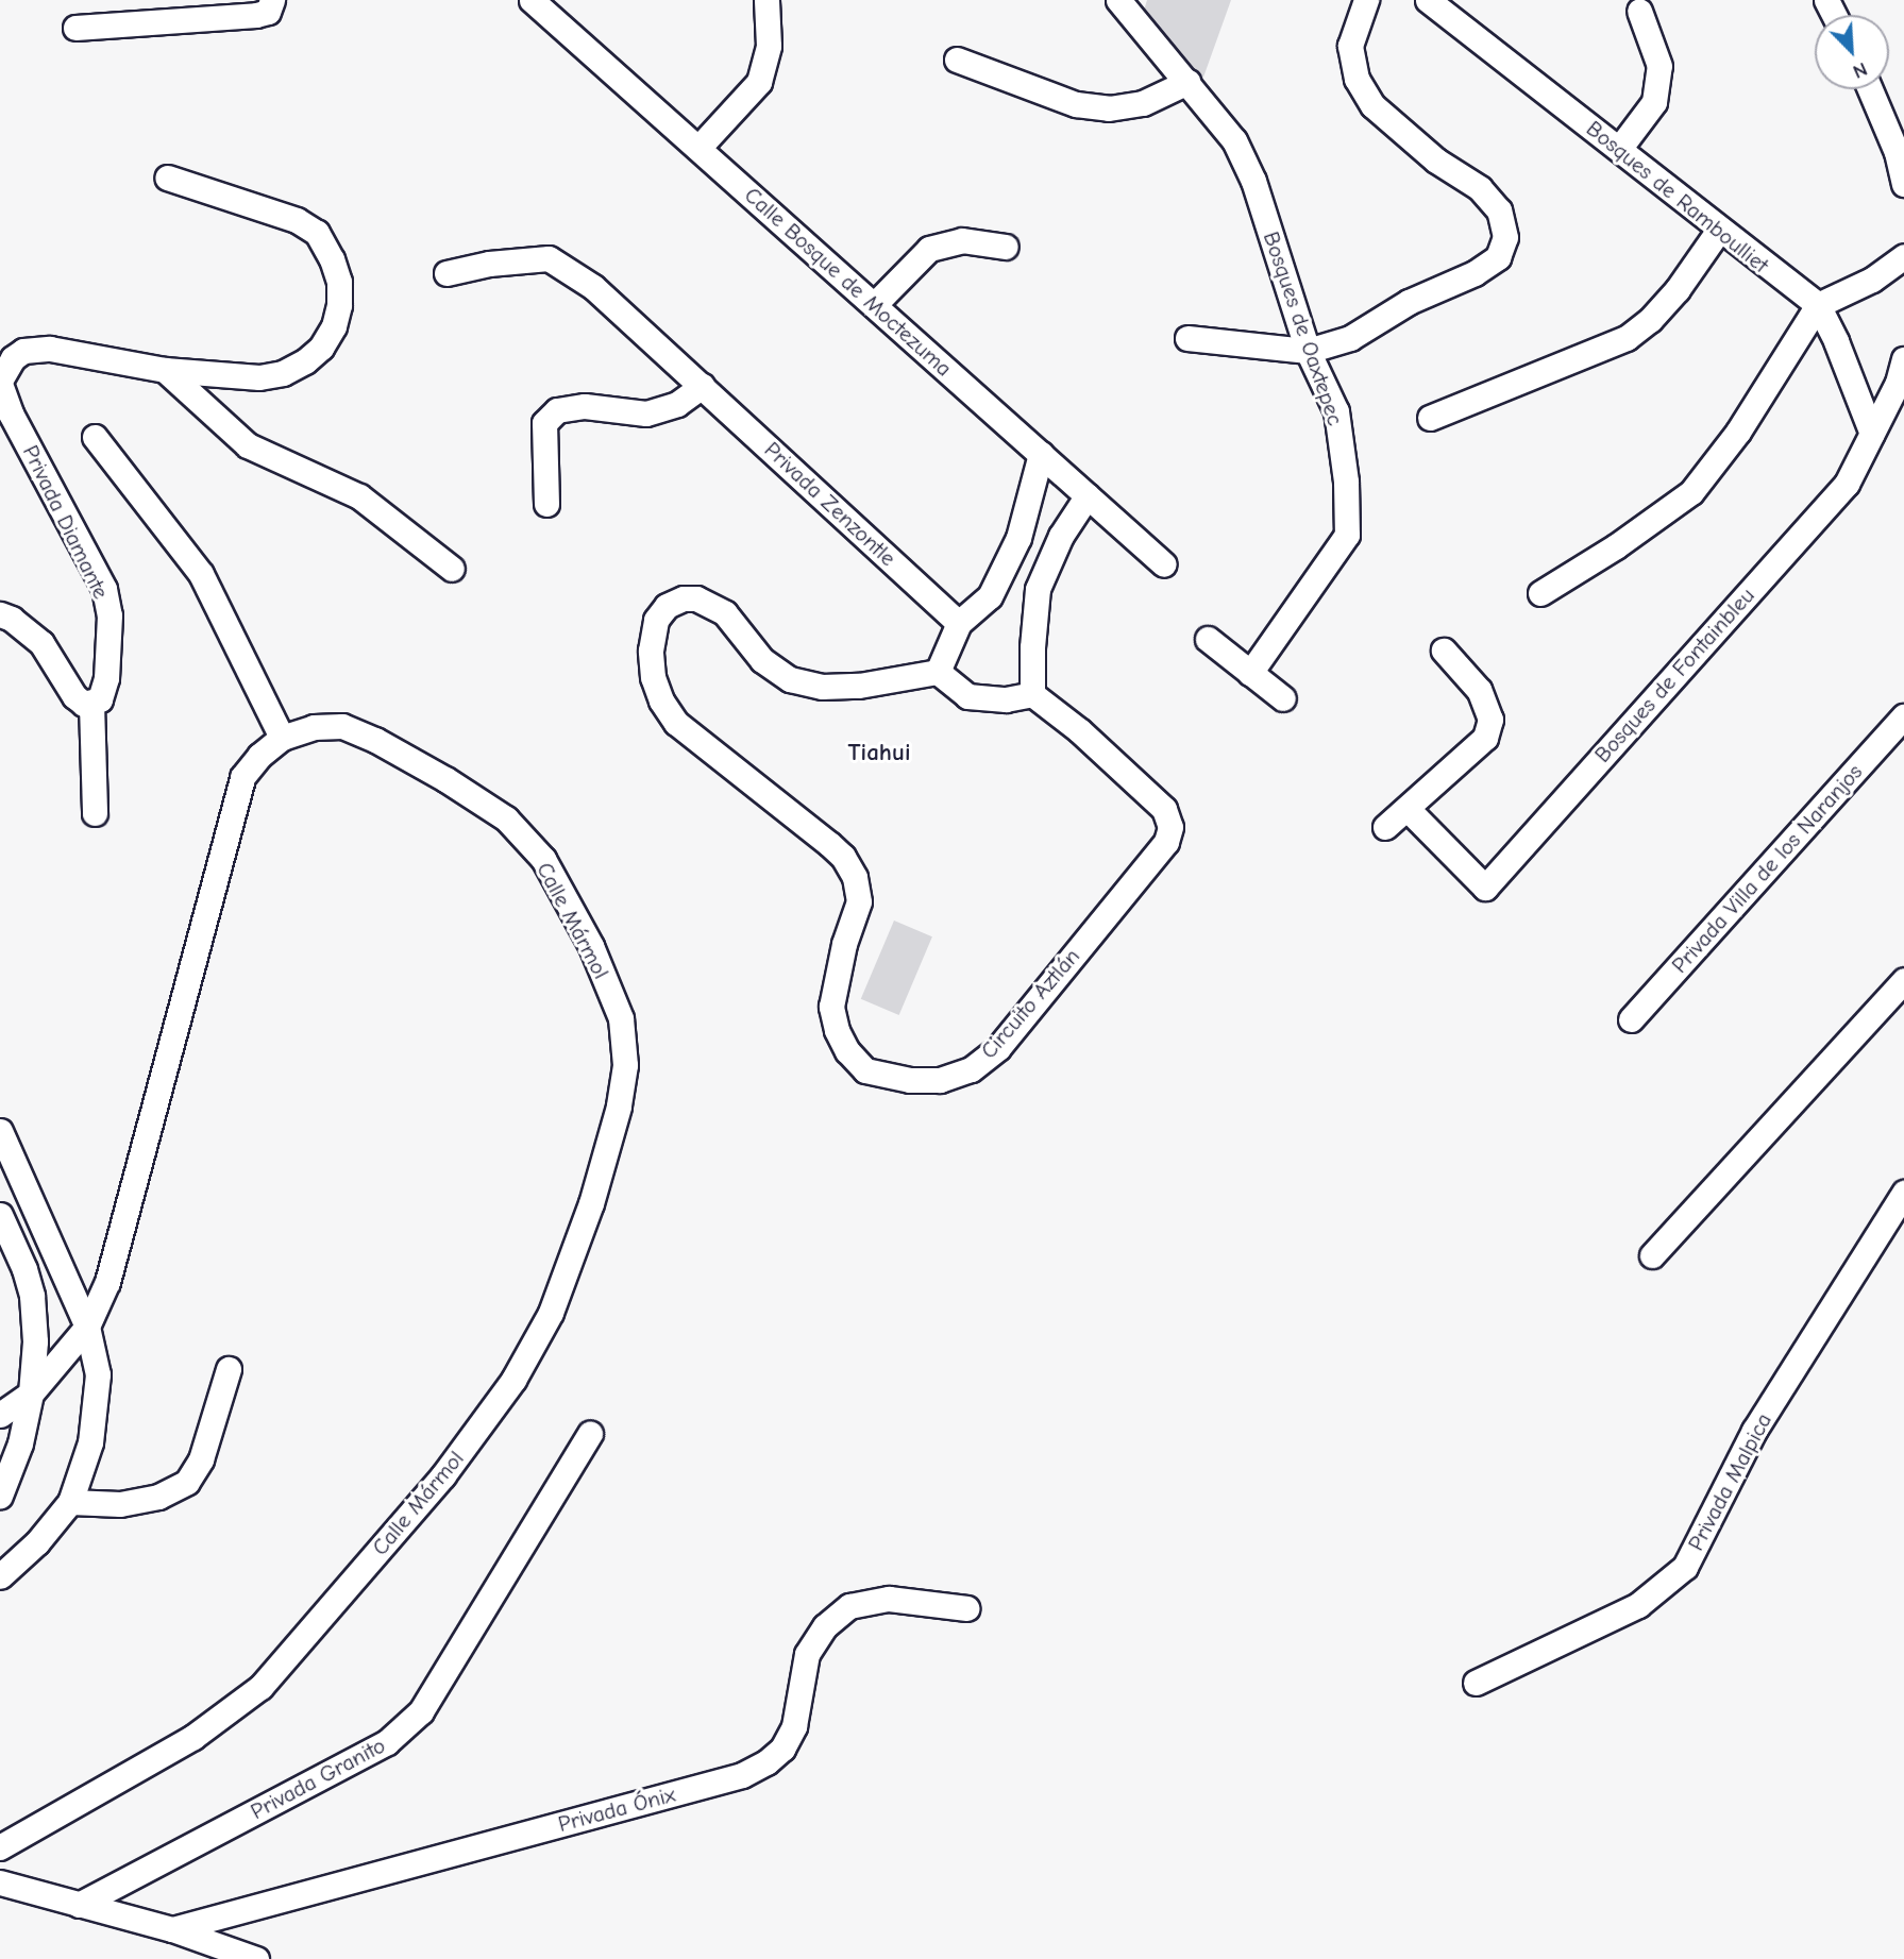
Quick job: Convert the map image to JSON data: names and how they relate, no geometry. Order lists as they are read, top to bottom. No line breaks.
{"streets":{"street":["Bosques de Ramboulliet","Calle Bosque de Moctezuma","Bosques de Oaxtepec","Privada Zenzontle","Privada Diamante","Bosques de Fontainbleu","Privada Villa de los Naranjos","Calle Mármol","Circuito Aztlán","Privada Malpica","Privada Granito","Privada Ónix"]},"crossings":[["Bosques de Ramboulliet","Bosques de Fontainbleu"]],"districts":["Tiahui"],"north":"bottom right"}
